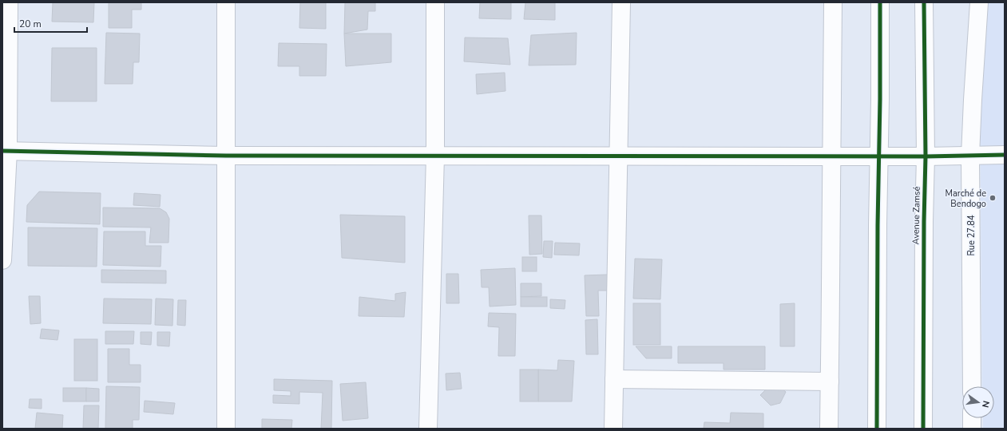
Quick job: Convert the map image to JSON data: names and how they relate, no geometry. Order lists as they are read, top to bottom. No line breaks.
{"streets":{"main road":["Avenue Zamsé","Rue 27.84"]},"places":["Marché de Bendogo"],"scale_bar":"20 m","north":"right"}
